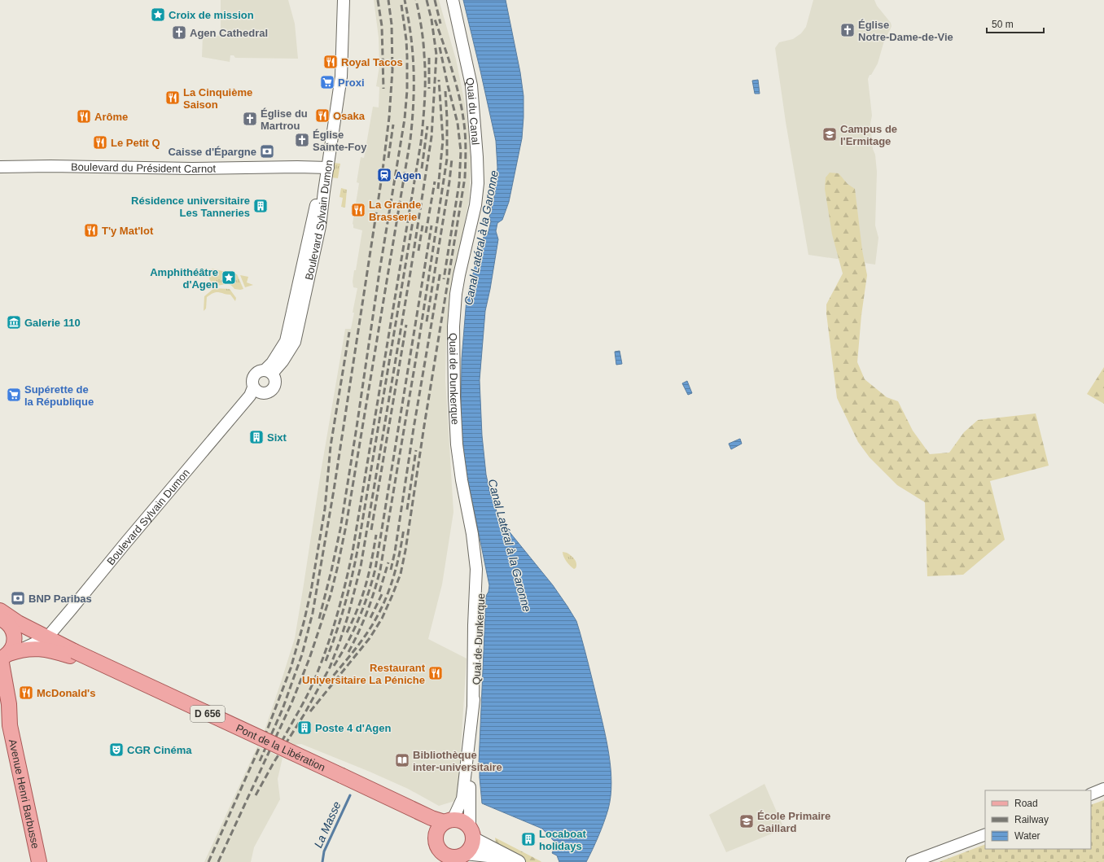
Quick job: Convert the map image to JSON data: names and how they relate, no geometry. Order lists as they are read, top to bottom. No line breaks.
{"streets":{"main road":["D 656","Pont de la Libération","Avenue Henri Barbusse"],"street":["Quai du Canal","Boulevard du Président Carnot","Boulevard Sylvain Dumon","Quai de Dunkerque"]},"crossings":[["Quai du Canal","Quai de Dunkerque"],["Boulevard du Président Carnot","Boulevard Sylvain Dumon"],["Boulevard Sylvain Dumon","D 656"],["Boulevard Sylvain Dumon","Pont de la Libération"],["Quai de Dunkerque","Pont de la Libération"],["D 656","Pont de la Libération"],["D 656","Avenue Henri Barbusse"]],"water":["Canal Latéral à la Garonne","La Masse"],"places":{"place":["Croix de mission","Amphithéâtre d'Agen"],"church":["Église Notre-Dame-de-Vie","Agen Cathedral","Église du Martrou","Église Sainte-Foy"],"restaurant":["Royal Tacos","La Cinquième Saison","Osaka","Arôme","Le Petit Q","La Grande Brasserie","T'y Mat'lot","Restaurant Universitaire La Péniche","McDonald's"],"supermarket":["Proxi","Supérette de la République"],"school or university":["Campus de l'Ermitage","École Primaire Gaillard"],"bank":["Caisse d'Épargne","BNP Paribas"],"station":["Agen"],"building":["Résidence universitaire Les Tanneries","Sixt","Poste 4 d'Agen","Locaboat holidays"],"museum":["Galerie 110"],"theatre":["CGR Cinéma"],"library":["Bibliothèque inter-universitaire"]},"legend":["Road","Railway","Water"],"scale_bar":"50 m"}
